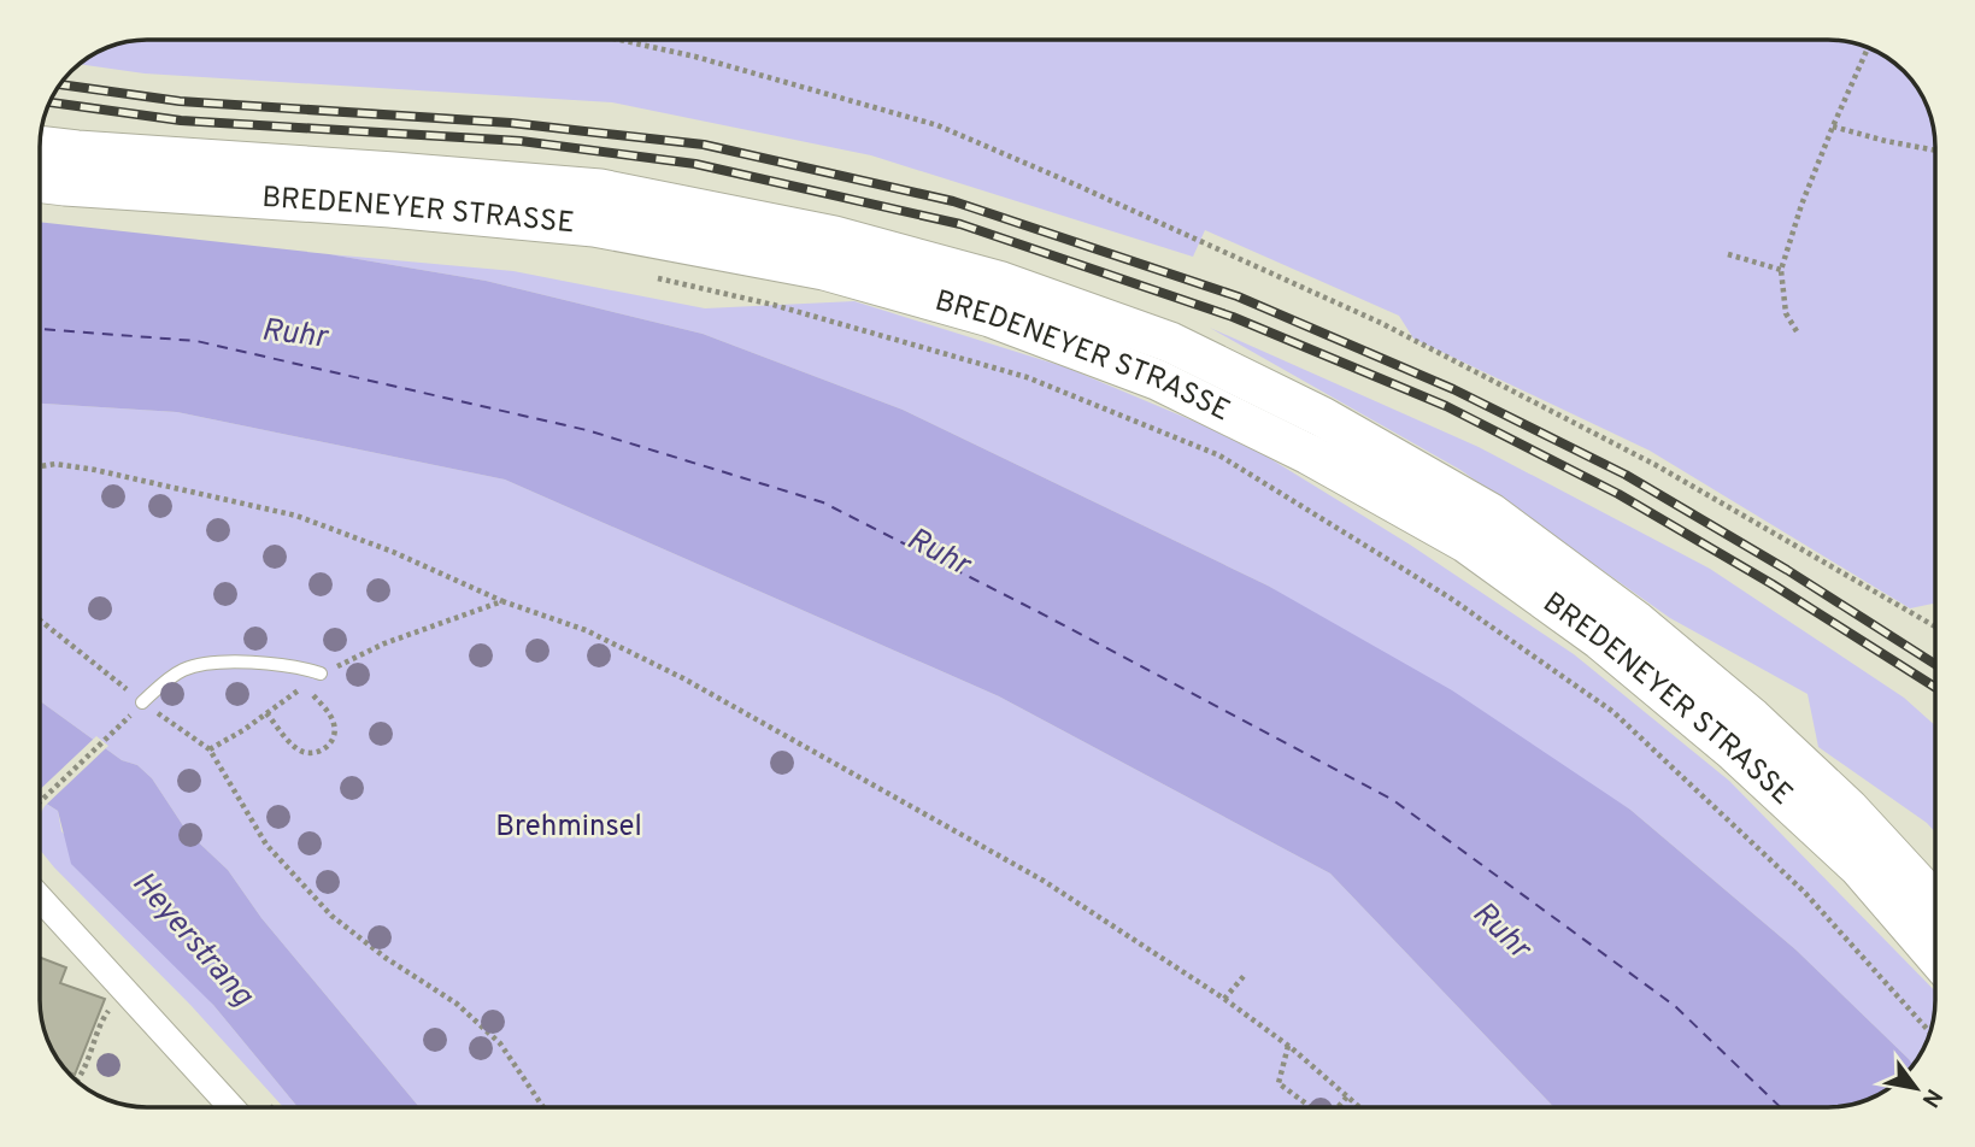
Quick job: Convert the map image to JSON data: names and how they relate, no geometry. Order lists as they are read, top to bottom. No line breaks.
{"streets":{"main road":["BREDENEYER STRASSE"]},"water":["Ruhr","Heyerstrang"],"parks":["Brehminsel"],"north":"bottom right"}
